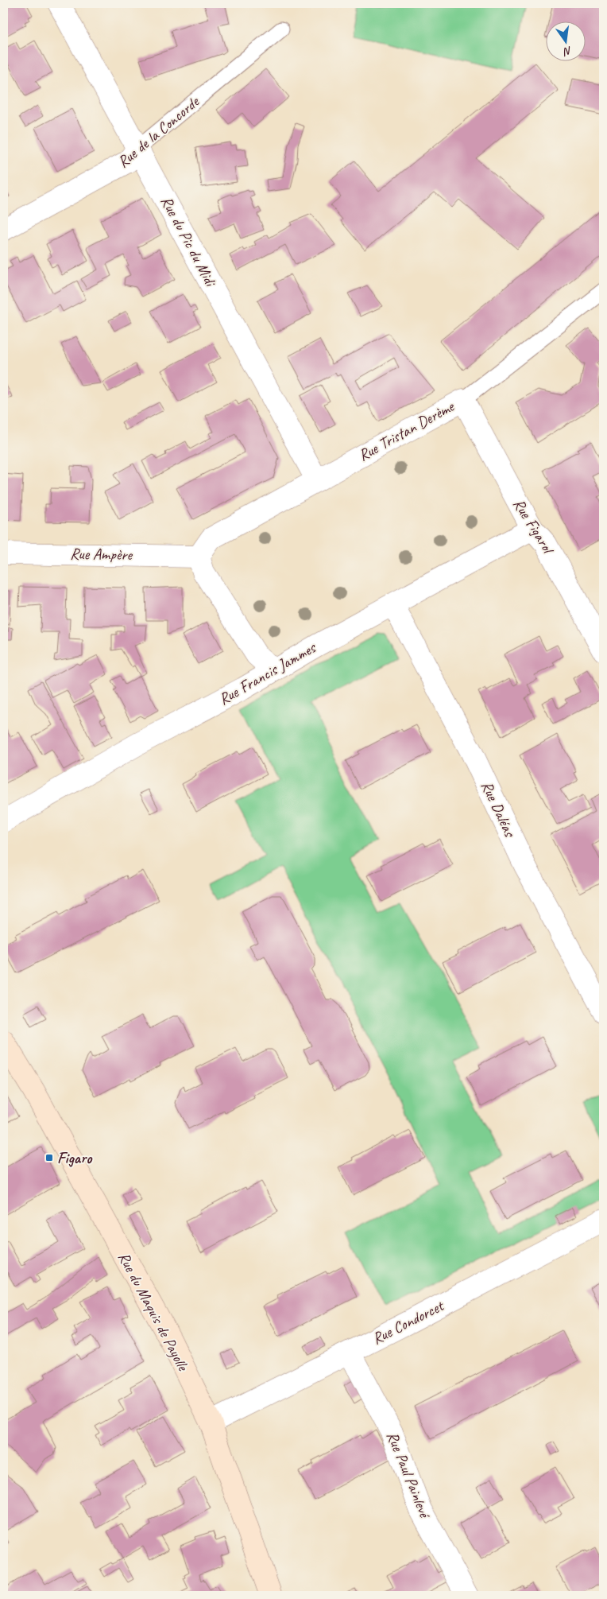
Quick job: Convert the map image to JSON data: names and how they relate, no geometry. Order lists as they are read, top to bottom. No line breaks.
{"streets":{"street":["Rue de la Concorde","Rue du Pic du Midi","Rue Tristan Derème","Rue Figarol","Rue Ampère","Rue Francis Jammes","Rue Daléas","Rue du Maquis de Payolle","Rue Condorcet","Rue Paul Painlevé"]},"crossings":[["Rue de la Concorde","Rue du Pic du Midi"],["Rue du Pic du Midi","Rue Tristan Derème"],["Rue Tristan Derème","Rue Figarol"],["Rue Tristan Derème","Rue Ampère"],["Rue Figarol","Rue Francis Jammes"],["Rue Francis Jammes","Rue Daléas"],["Rue du Maquis de Payolle","Rue Condorcet"],["Rue Condorcet","Rue Paul Painlevé"]],"places":{"transit":["Figaro"]},"north":"bottom"}
